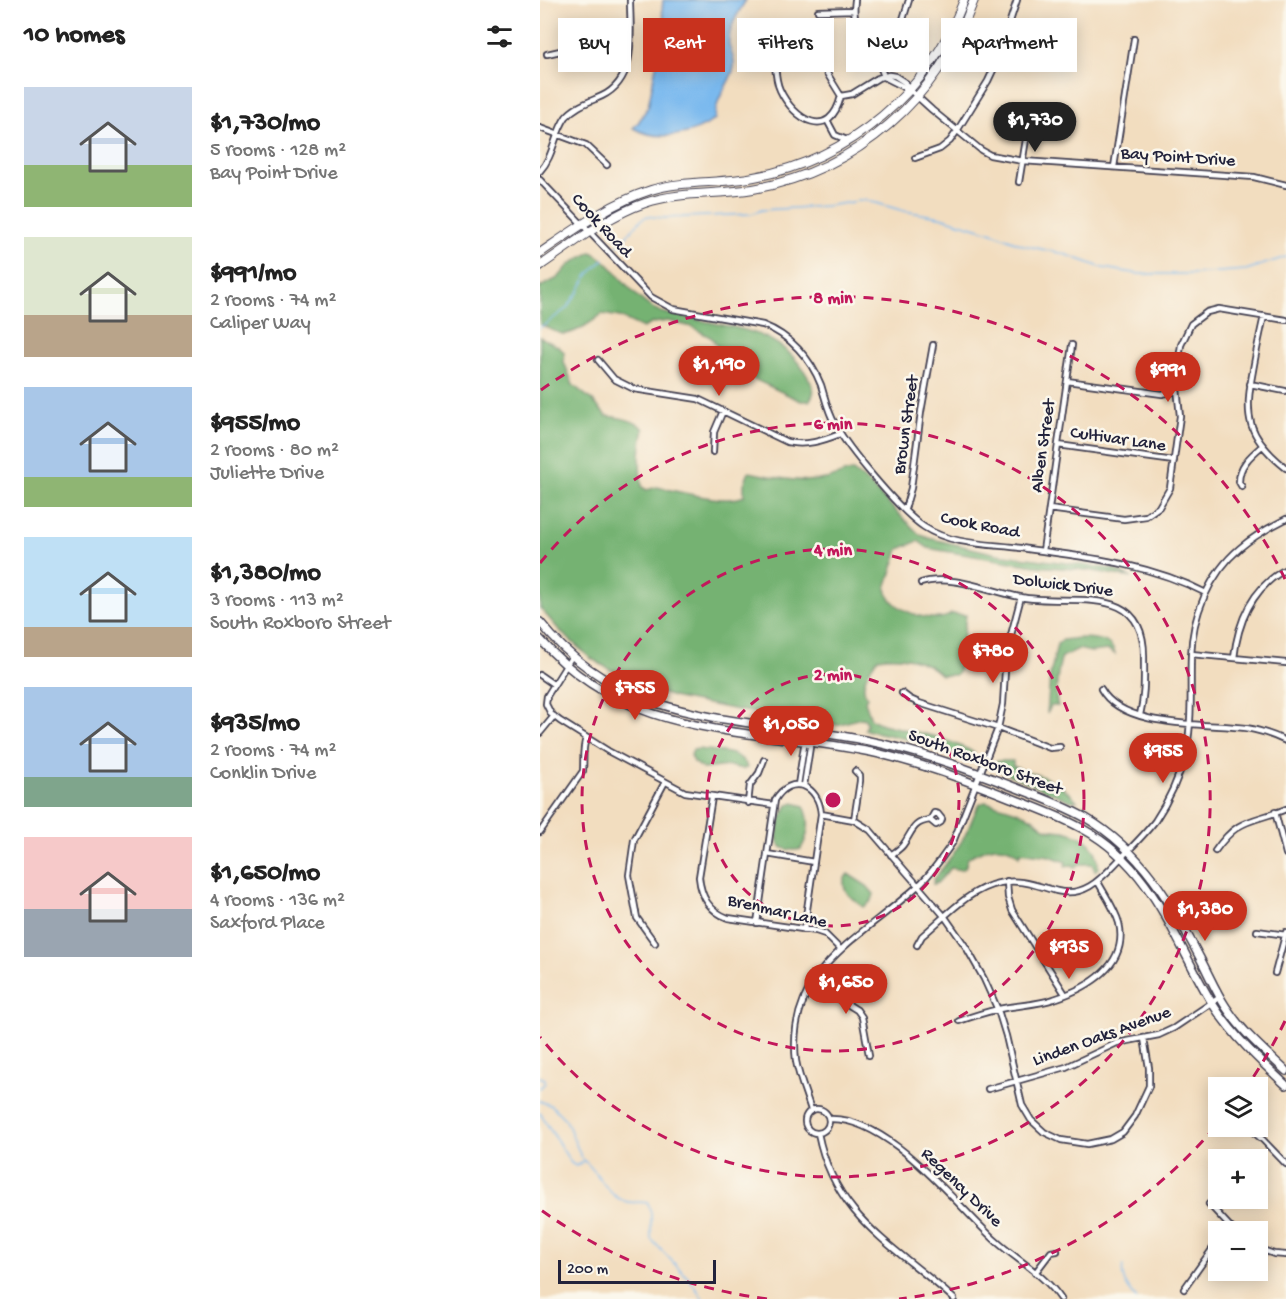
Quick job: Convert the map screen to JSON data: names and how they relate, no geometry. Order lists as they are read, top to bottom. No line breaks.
{"streets":{"street":["Bay Point Drive","Cook Road","Brown Street","Cultivar Lane","Alben Street","Dolwick Drive","South Roxboro Street","Brenmar Lane","Linden Oaks Avenue","Regency Drive"]},"crossings":[["Cook Road","Brown Street"],["Cook Road","Alben Street"],["Cultivar Lane","Alben Street"],["South Roxboro Street","Linden Oaks Avenue"]],"scale_bar":"200 m","page":{"heading":"10 homes","chip":["Buy","Rent","Filters","New","Apartment"],"list":[{"name":"$1,730/mo","note":"5 rooms · 128 m² · Bay Point Drive"},{"name":"$991/mo","note":"2 rooms · 74 m² · Caliper Way"},{"name":"$955/mo","note":"2 rooms · 80 m² · Juliette Drive"},{"name":"$1,380/mo","note":"3 rooms · 113 m² · South Roxboro Street"},{"name":"$935/mo","note":"2 rooms · 74 m² · Conklin Drive"},{"name":"$1,650/mo","note":"4 rooms · 136 m² · Saxford Place"}],"price":["$1,730","$1,190","$991","$780","$755","$1,050","$955","$1,380","$935","$1,650"],"map_buttons":["+","−"],"scale":"200 m"},"rings":["8 min","6 min","4 min","2 min"]}
